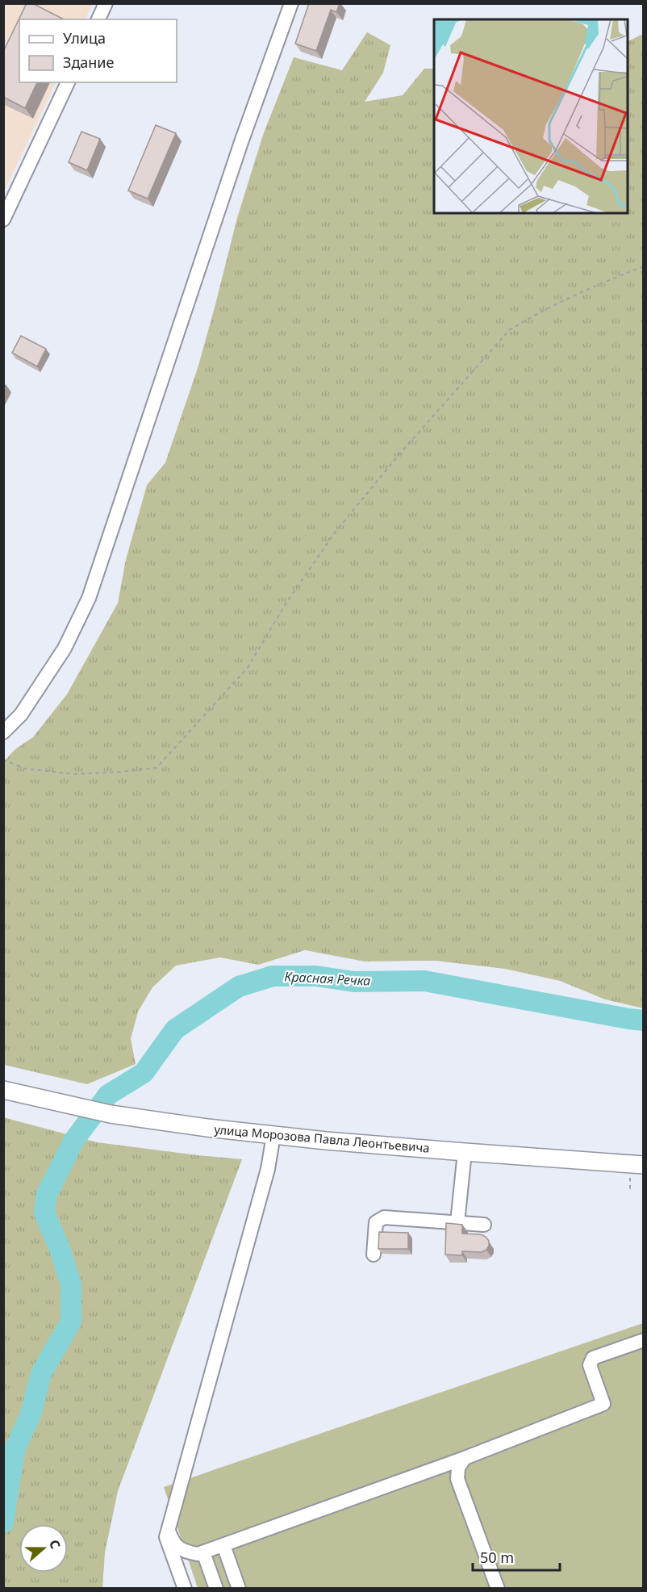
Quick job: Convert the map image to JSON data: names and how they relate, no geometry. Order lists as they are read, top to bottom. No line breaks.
{"streets":{"main road":["улица Морозова Павла Леонтьевича"]},"water":["Красная Речка"],"legend":["Улица","Здание"],"scale_bar":"50 m","north":"right"}
